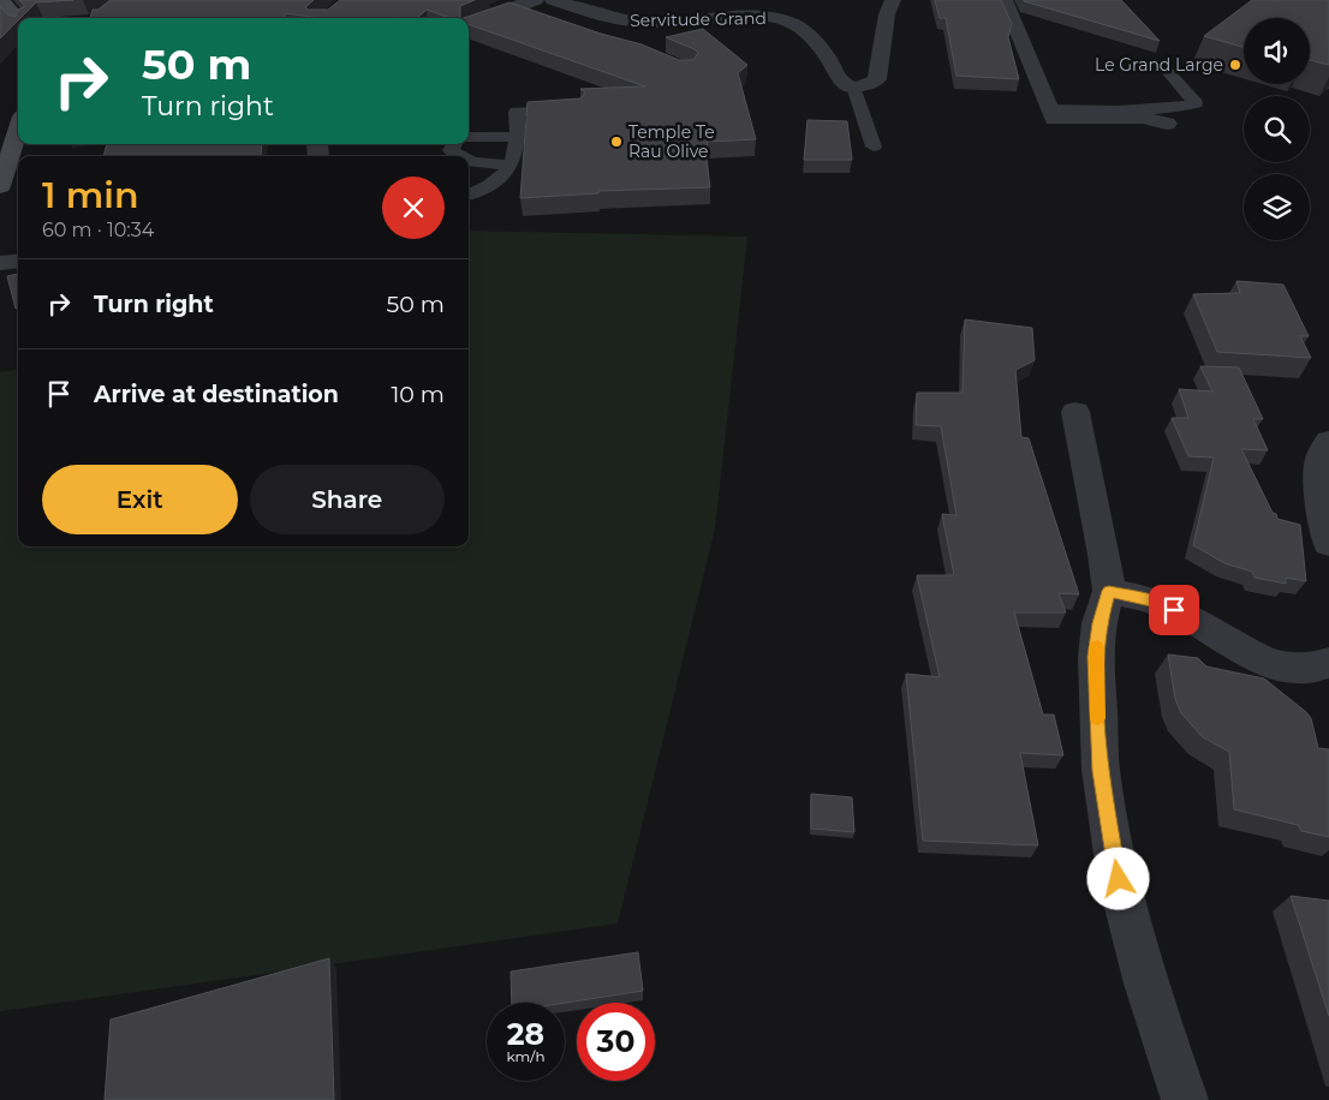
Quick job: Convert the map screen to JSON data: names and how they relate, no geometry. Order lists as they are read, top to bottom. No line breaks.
{"streets":{"street":["Servitude Grand"]},"places":["Le Grand Large","Temple Te Rau Olive"],"page":{"turn":["50 m","Turn right"],"heading":["1 min","60 m · 10:34"],"list":[{"name":"Turn right","value":"50 m"},{"name":"Arrive at destination","value":"10 m"}],"buttons":["Exit","Share"],"speed":"28 km/h","limit":"30"}}
